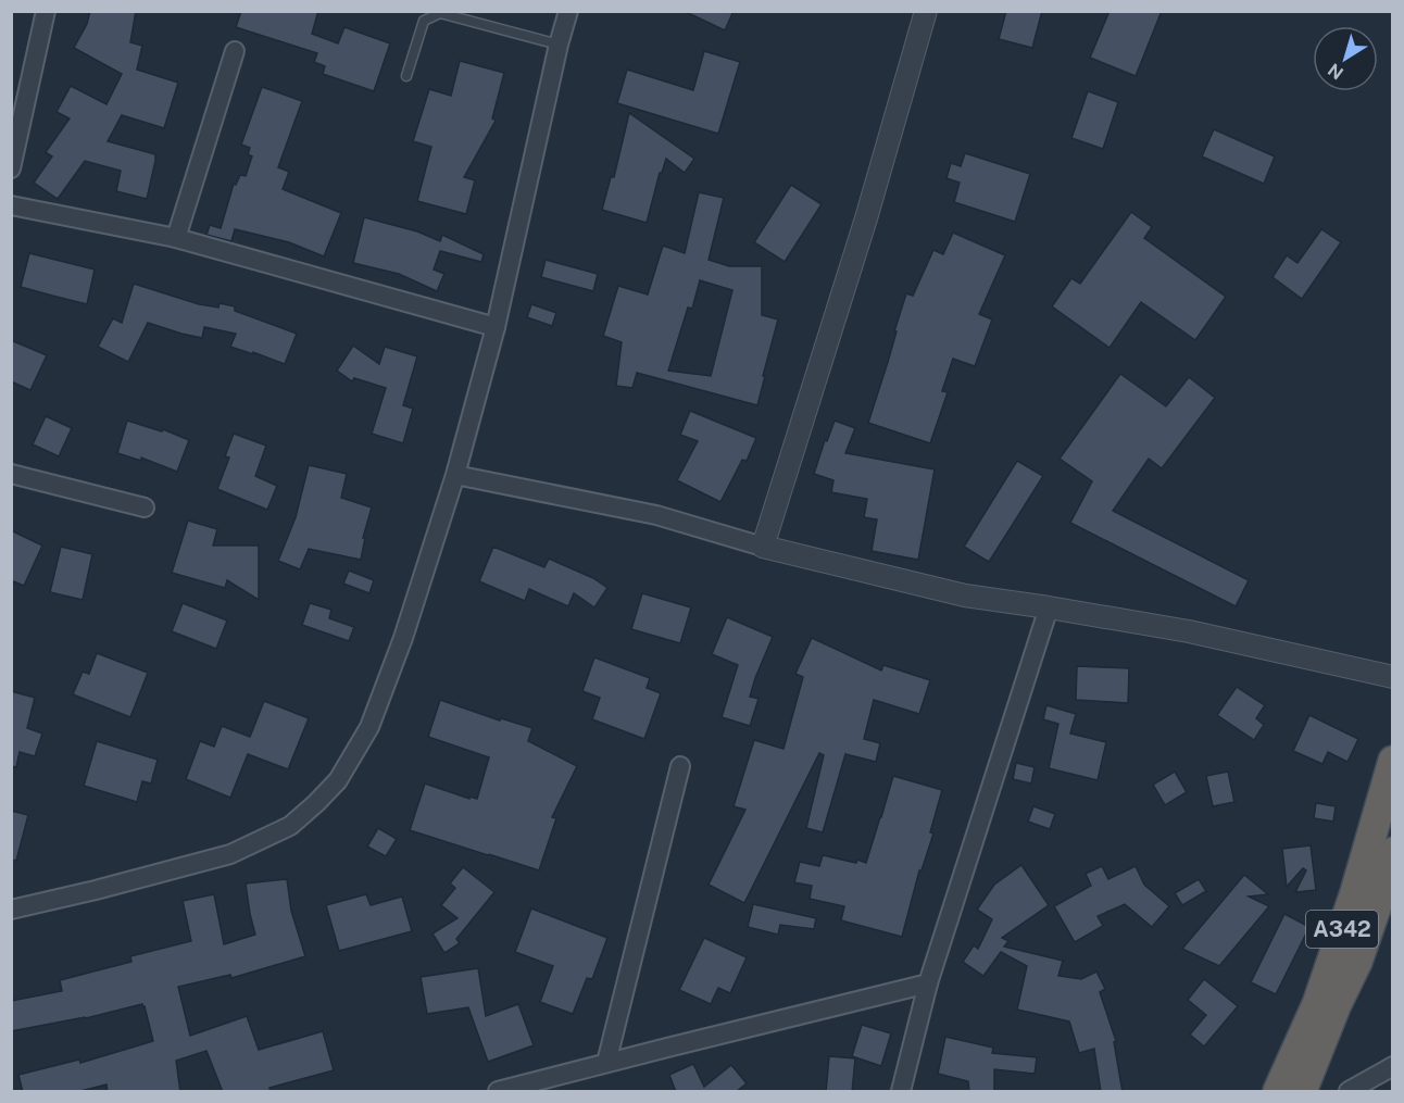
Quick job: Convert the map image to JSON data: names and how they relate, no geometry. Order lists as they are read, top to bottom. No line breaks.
{"streets":{"highway":["A342"]},"north":"bottom left"}
